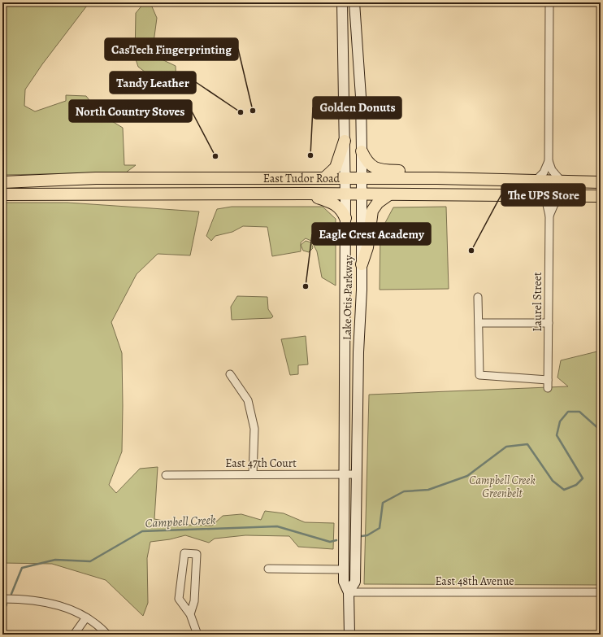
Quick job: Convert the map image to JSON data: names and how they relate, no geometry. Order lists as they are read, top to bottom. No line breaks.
{"streets":{"main road":["East Tudor Road","Lake Otis Parkway"],"street":["Laurel Street","East 47th Court","East 48th Avenue"]},"crossings":[["East Tudor Road","Lake Otis Parkway"],["East Tudor Road","Laurel Street"],["Lake Otis Parkway","East 47th Court"],["Lake Otis Parkway","East 48th Avenue"]],"water":["Campbell Creek"],"parks":["Campbell Creek Greenbelt"],"places":["CasTech Fingerprinting","Tandy Leather","Golden Donuts","North Country Stoves","The UPS Store","Eagle Crest Academy"]}
